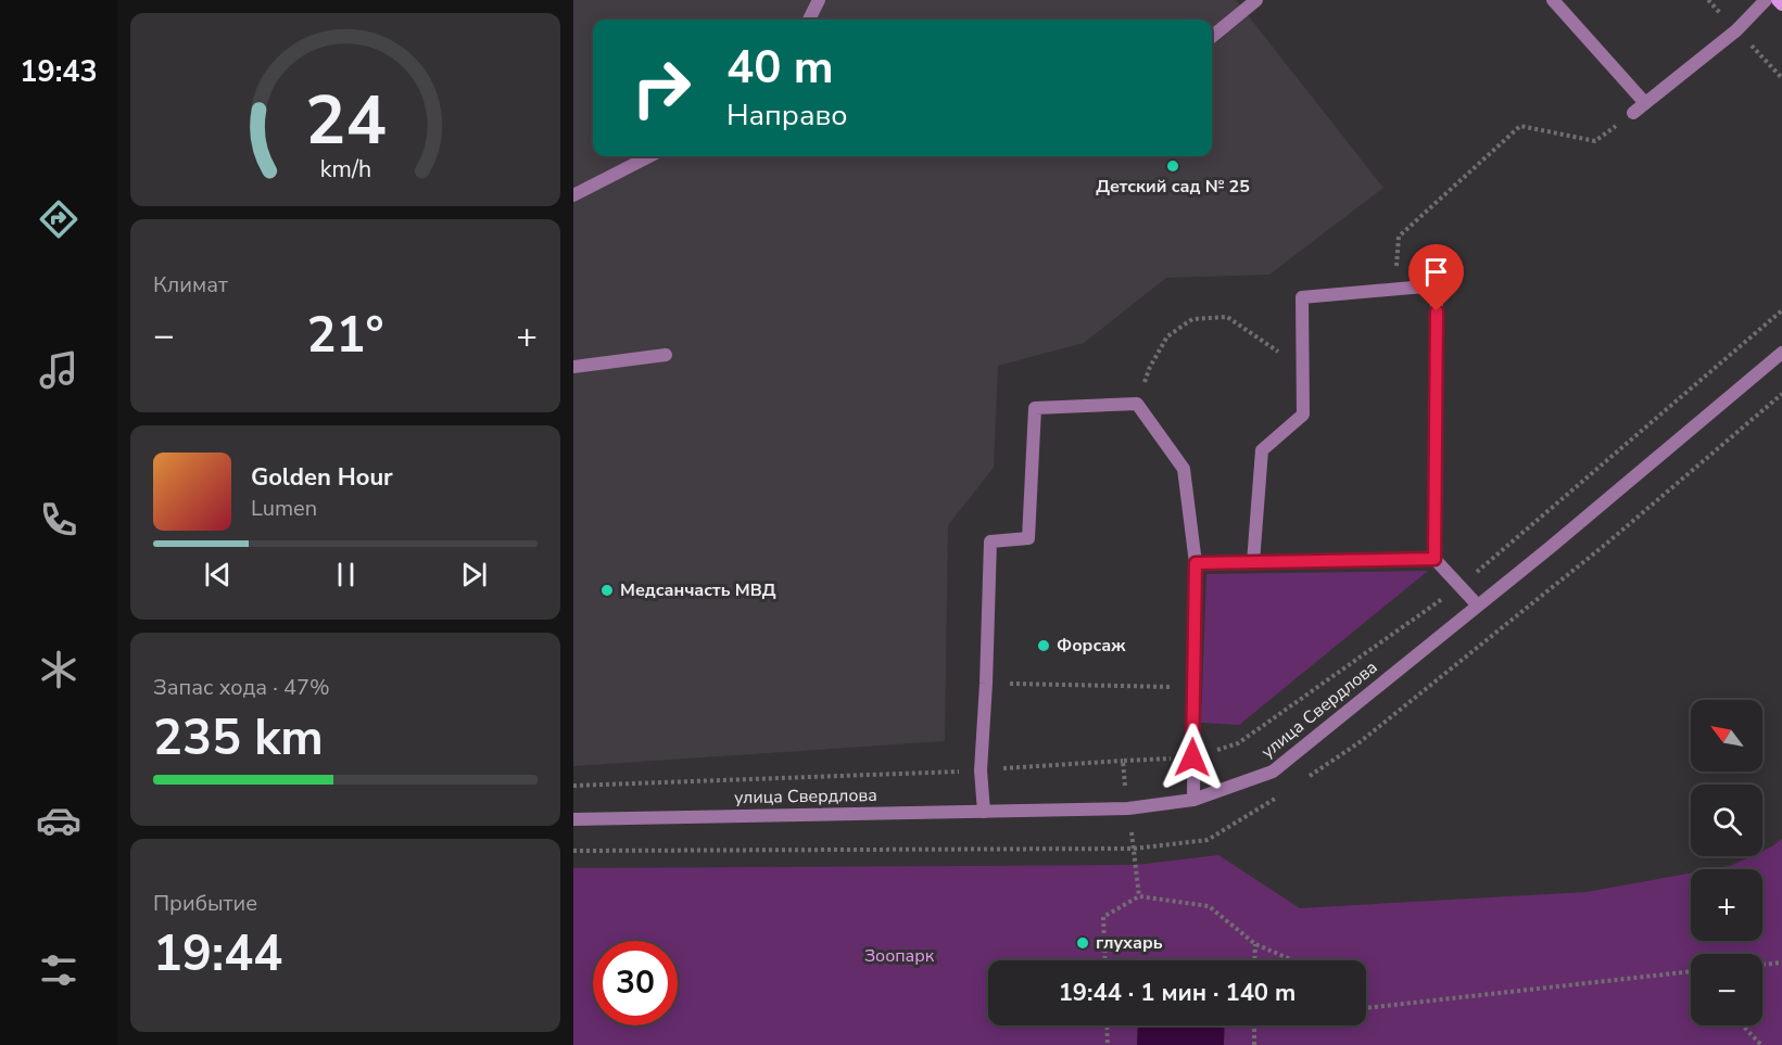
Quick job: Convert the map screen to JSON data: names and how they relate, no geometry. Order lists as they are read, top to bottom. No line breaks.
{"streets":{"street":["улица Свердлова"]},"parks":["Зоопарк"],"places":["Детский сад № 25","Медсанчасть МВД","Форсаж","глухарь"],"north":"top left","page":{"tabs":"19:43","turn":["40 m","Направо"],"tile":["Климат",["Запас хода · 47%","235 km"],["Прибытие","19:44"]],"heat":["−","21°","+"],"song":["Golden Hour","Lumen"],"map_buttons":["+","−"],"limit":"30","trip":"19:44 · 1 мин · 140 m","gauge":["24","km/h"]}}
